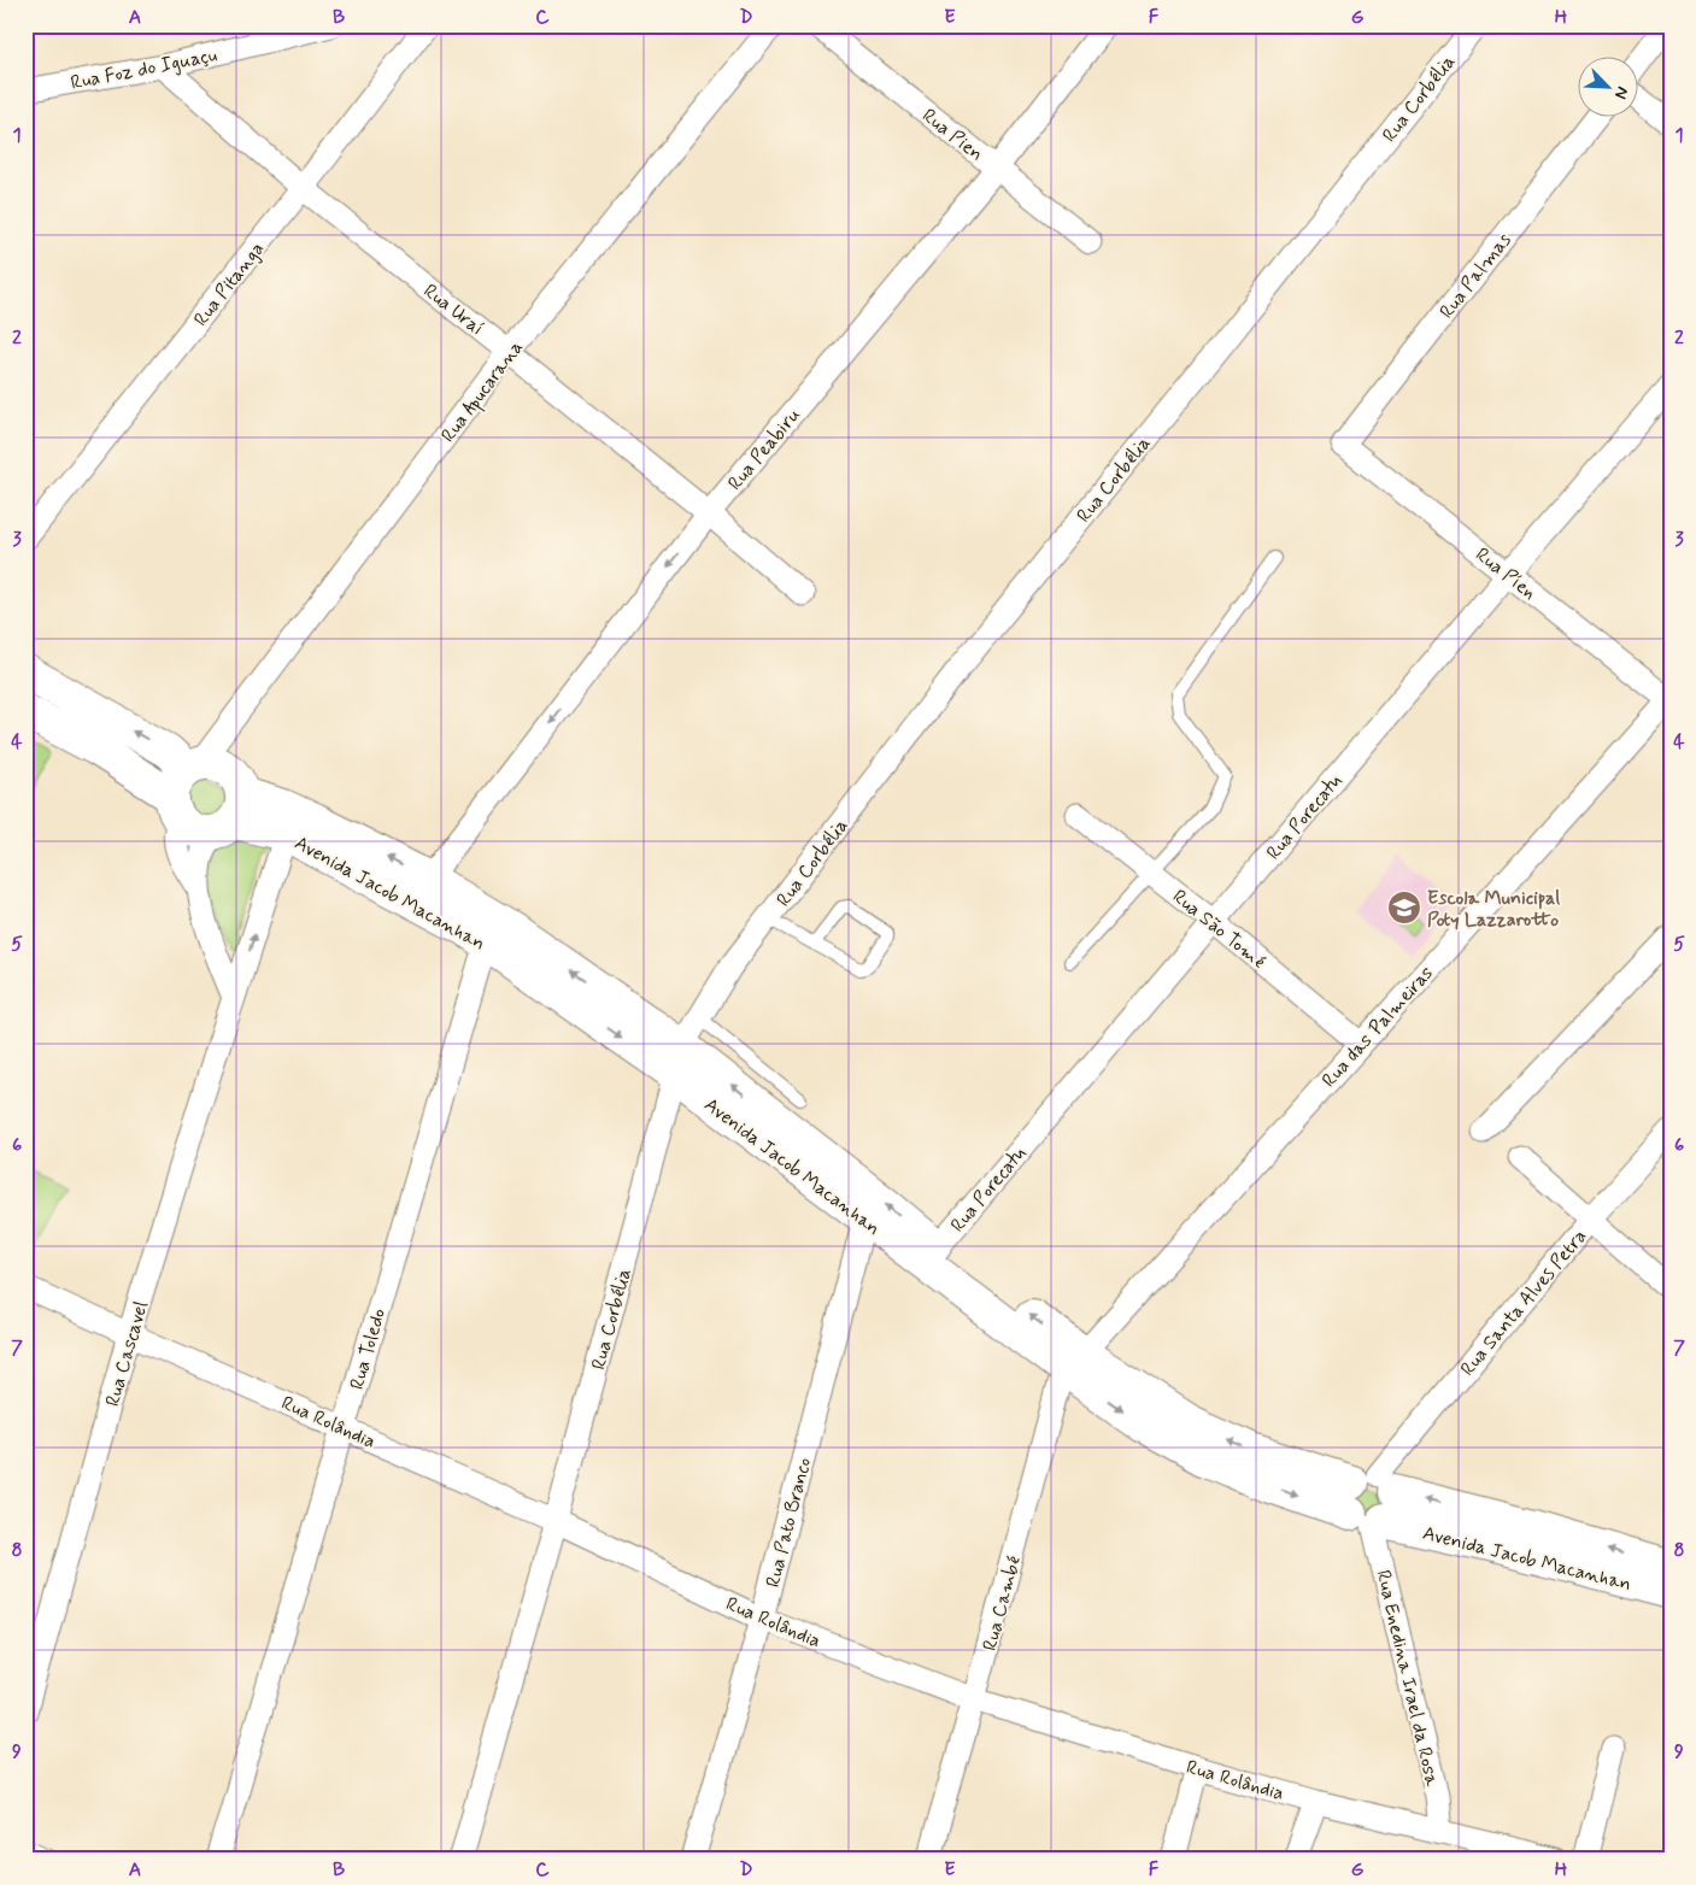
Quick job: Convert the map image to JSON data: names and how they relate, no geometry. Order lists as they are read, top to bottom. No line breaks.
{"streets":{"main road":["Avenida Jacob Macanhan"],"street":["Rua Foz do Iguaçu","Rua Corbélia","Rua Pien","Rua Palmas","Rua Pitanga","Rua Uraí","Rua Apucarana","Rua Peabiru","Rua Píen","Rua Porecatu","Rua São Tomé","Rua das Palmeiras","Rua Santa Alves Petra","Rua Toledo","Rua Cascavel","Rua Rolândia","Rua Pato Branco","Rua Cambé","Rua Enedina Irael da Rosa"]},"crossings":[["Rua Foz do Iguaçu","Rua Uraí"],["Rua Corbélia","Avenida Jacob Macanhan"],["Rua Corbélia","Rua Rolândia"],["Rua Pien","Rua Peabiru"],["Rua Palmas","Rua Píen"],["Rua Pitanga","Rua Uraí"],["Rua Uraí","Rua Apucarana"],["Rua Uraí","Rua Peabiru"],["Rua Apucarana","Avenida Jacob Macanhan"],["Rua Peabiru","Avenida Jacob Macanhan"],["Rua Píen","Rua Porecatu"],["Rua Píen","Rua das Palmeiras"],["Rua Porecatu","Avenida Jacob Macanhan"],["Rua Porecatu","Rua São Tomé"],["Avenida Jacob Macanhan","Rua das Palmeiras"],["Avenida Jacob Macanhan","Rua Santa Alves Petra"],["Avenida Jacob Macanhan","Rua Toledo"],["Avenida Jacob Macanhan","Rua Cascavel"],["Avenida Jacob Macanhan","Rua Pato Branco"],["Avenida Jacob Macanhan","Rua Cambé"],["Avenida Jacob Macanhan","Rua Enedina Irael da Rosa"],["Rua São Tomé","Rua das Palmeiras"],["Rua das Palmeiras","Rua Cambé"],["Rua Santa Alves Petra","Rua Enedina Irael da Rosa"],["Rua Toledo","Rua Rolândia"],["Rua Cascavel","Rua Rolândia"],["Rua Rolândia","Rua Pato Branco"],["Rua Rolândia","Rua Cambé"],["Rua Rolândia","Rua Enedina Irael da Rosa"]],"one_way":["Rua Peabiru"],"places":{"school or university":["Escola Municipal Poty Lazzarotto"]},"north":"bottom right","grid":{"columns":["A","B","C","D","E","F","G","H"],"rows":["1","2","3","4","5","6","7","8","9"]}}
